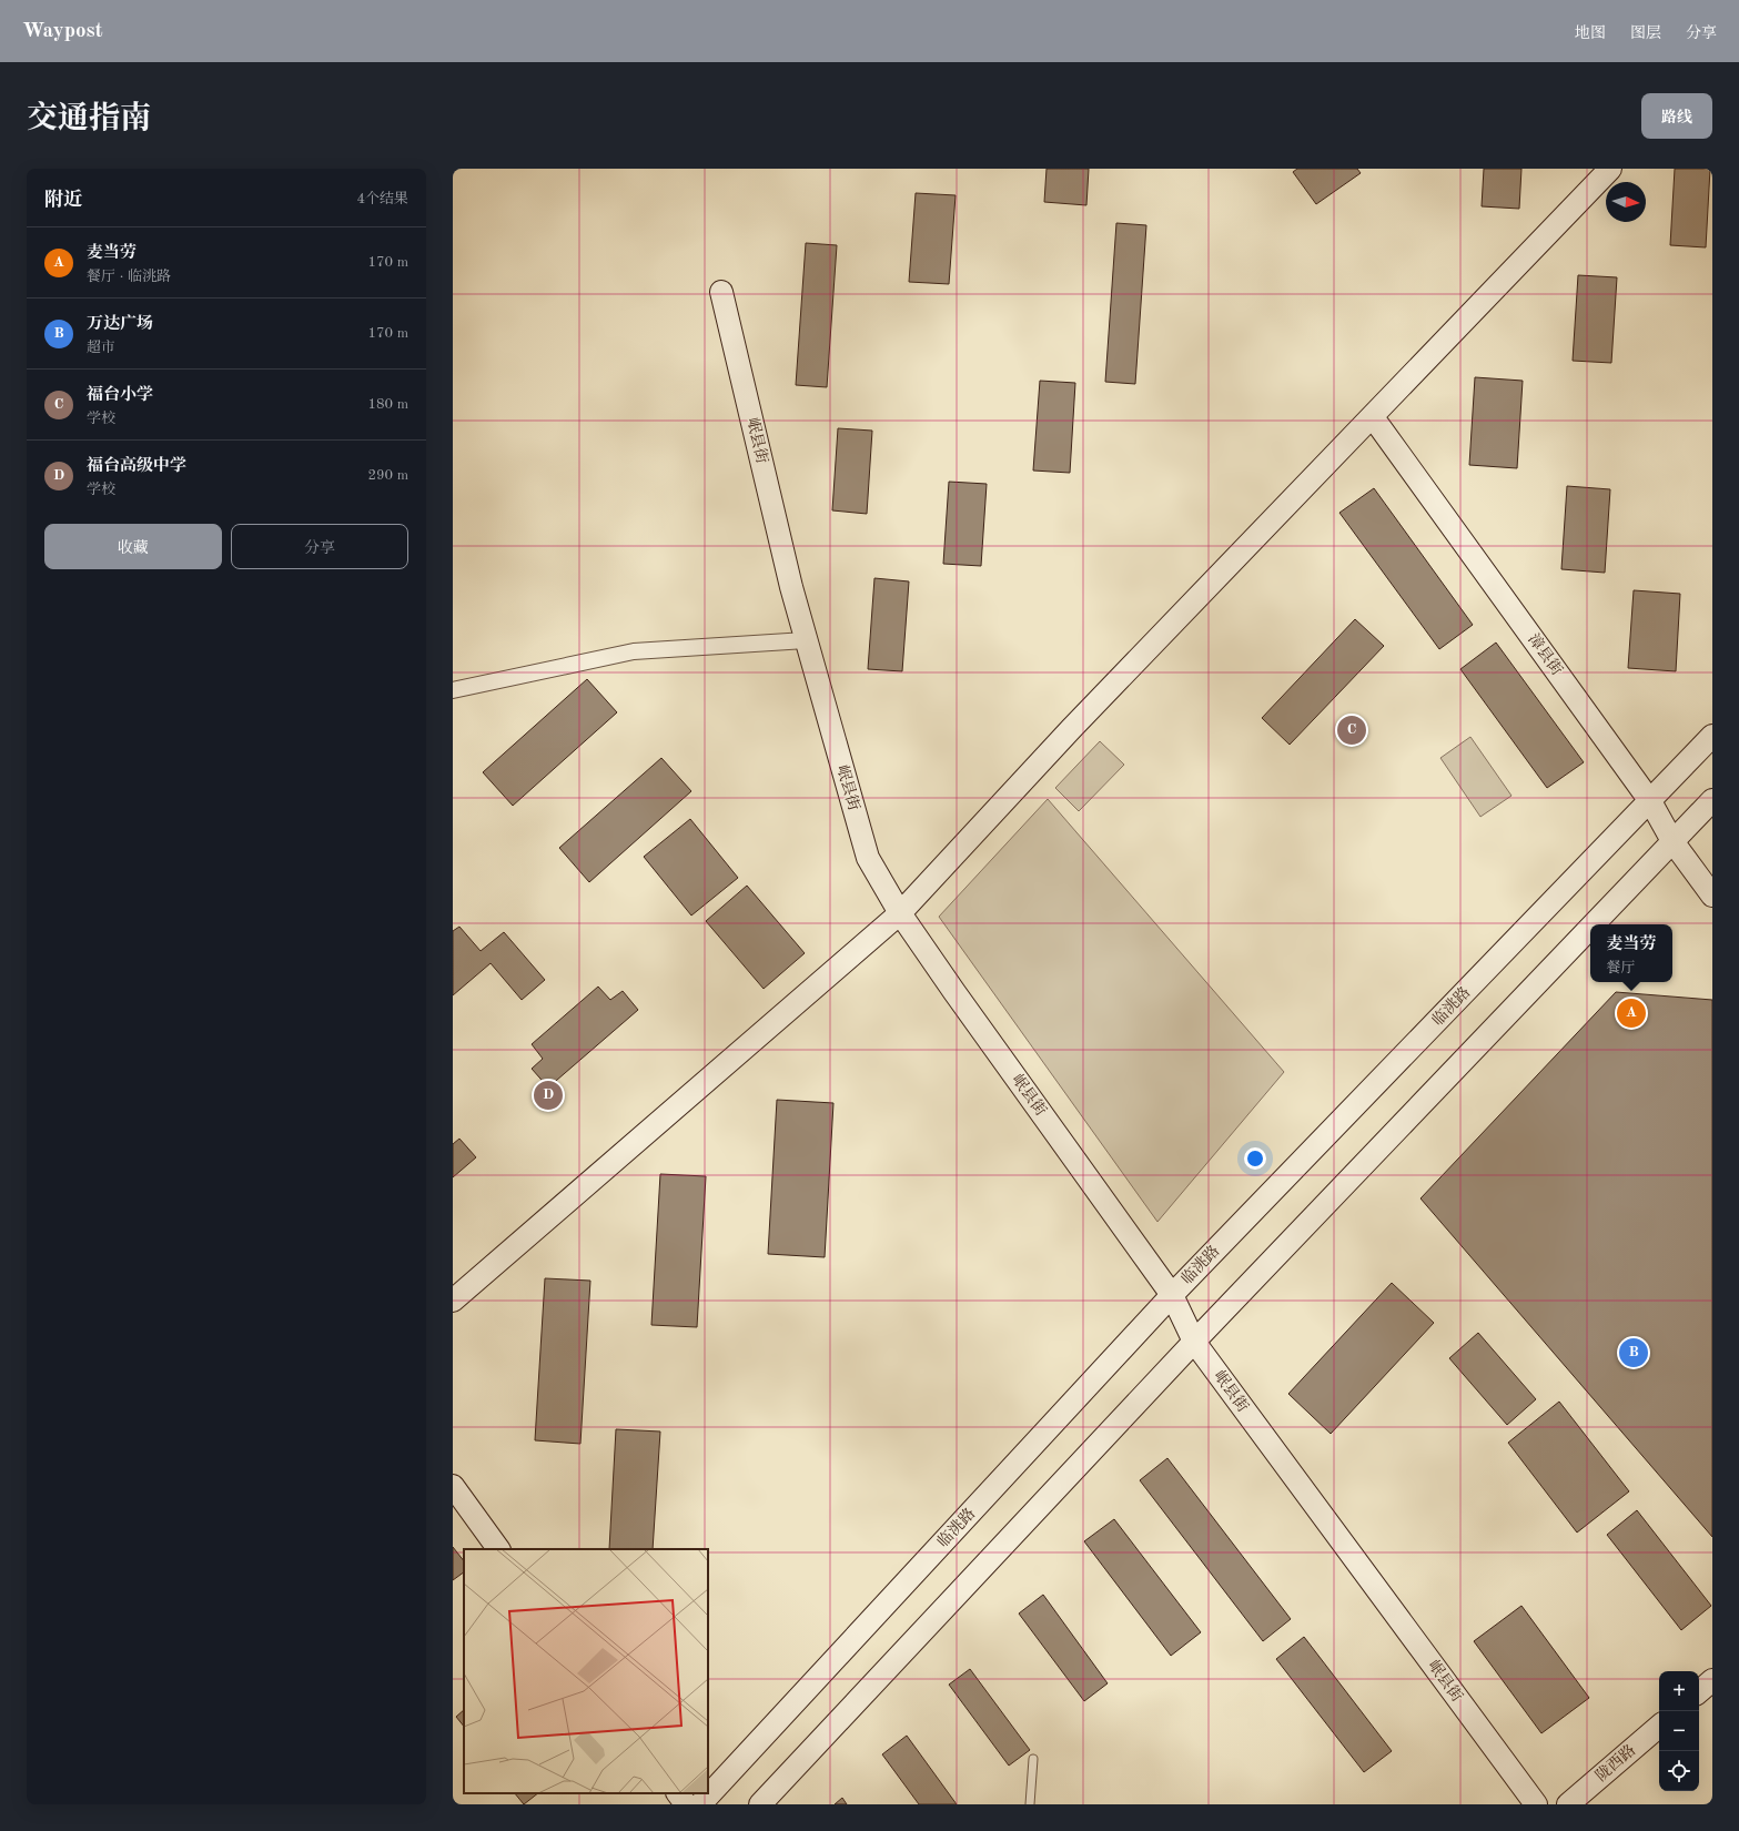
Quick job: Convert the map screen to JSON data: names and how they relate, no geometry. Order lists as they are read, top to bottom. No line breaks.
{"streets":{"street":["岷县街","漳县街","临洮路","陇西路"]},"crossings":[["岷县街","临洮路"],["漳县街","临洮路"]],"north":"right","page":{"header":"Waypost","nav":["地图","图层","分享"],"title":"交通指南","buttons":["路线",["收藏","分享"]],"heading":["附近","4个结果"],"list":[{"mark":"A","name":"麦当劳","note":"餐厅 · 临洮路","value":"170 m"},{"mark":"B","name":"万达广场","note":"超市","value":"170 m"},{"mark":"C","name":"福台小学","note":"学校","value":"180 m"},{"mark":"D","name":"福台高级中学","note":"学校","value":"290 m"}],"pins":["C","A","D","B"],"popup":["麦当劳","餐厅"],"map_buttons":["+","−"]}}
